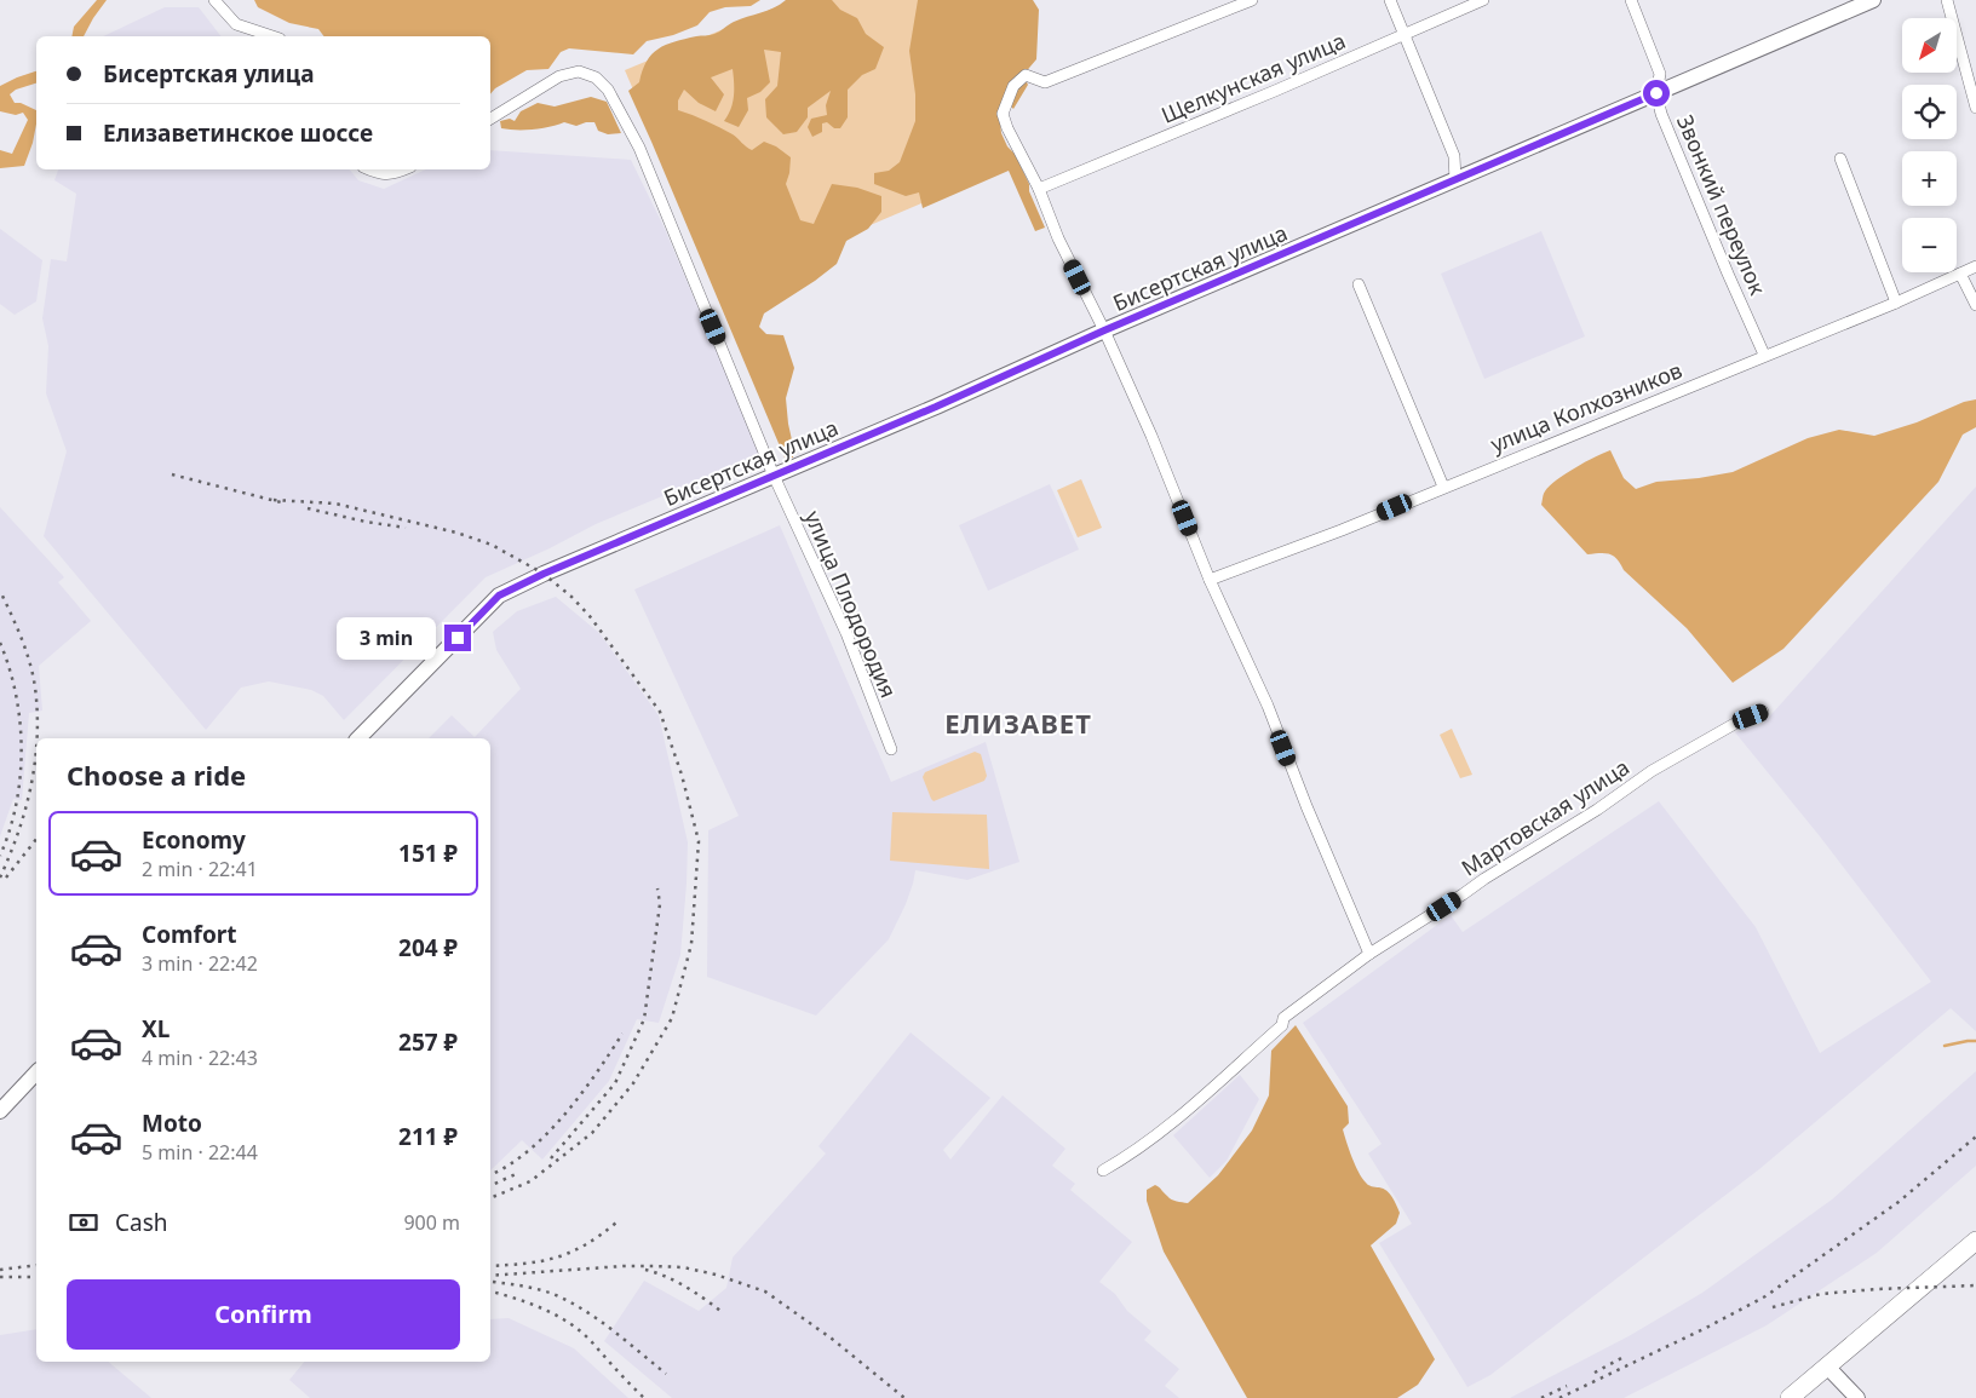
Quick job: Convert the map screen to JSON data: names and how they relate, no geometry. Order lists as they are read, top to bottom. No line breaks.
{"streets":{"main road":["Бисертская улица"],"street":["Щелкунская улица","Звонкий переулок","улица Колхозников","улица Плодородия","Мартовская улица"]},"crossings":[["Звонкий переулок","Бисертская улица"],["Звонкий переулок","улица Колхозников"],["Бисертская улица","улица Плодородия"]],"districts":["ЕЛИЗАВЕТ"],"north":"bottom left","page":{"map_buttons":["+","−"],"banner":["Бисертская улица","Елизаветинское шоссе"],"bubble":"3 min","heading":"Choose a ride","list":[{"name":"Economy","note":"2 min · 22:41","value":"151 ₽"},{"name":"Comfort","note":"3 min · 22:42","value":"204 ₽"},{"name":"XL","note":"4 min · 22:43","value":"257 ₽"},{"name":"Moto","note":"5 min · 22:44","value":"211 ₽"}],"pay":["Cash","900 m"],"buttons":"Confirm"}}
